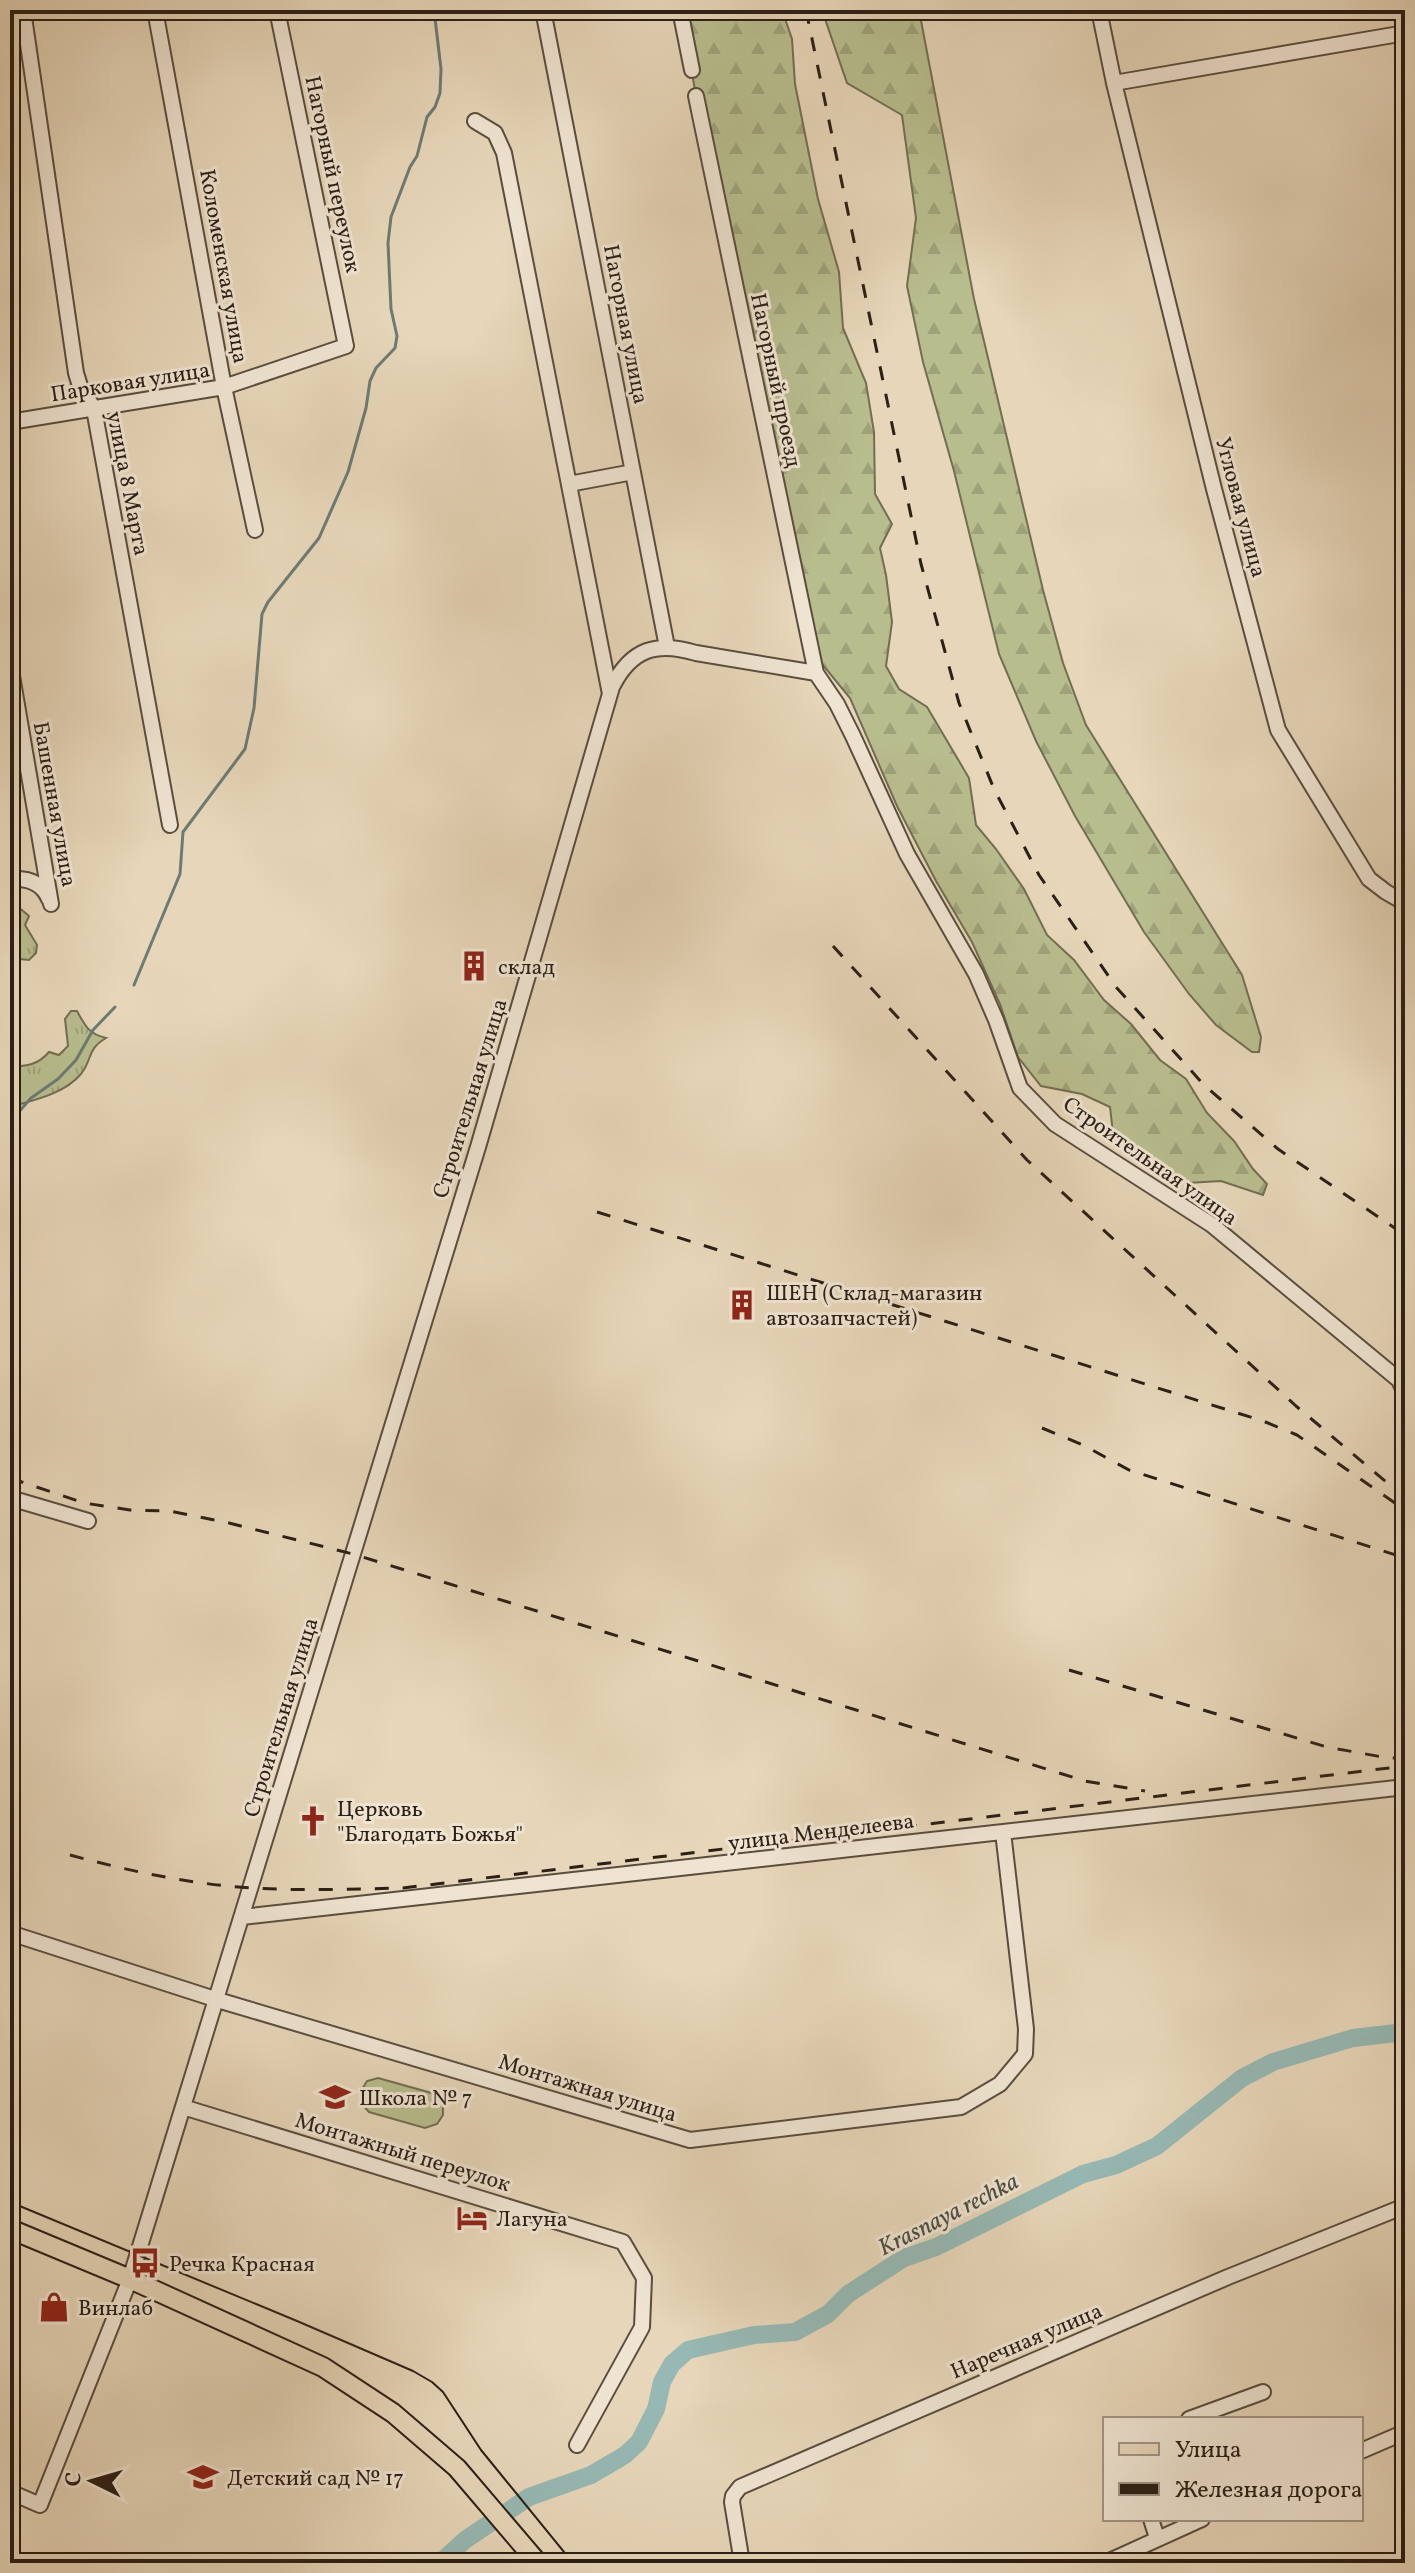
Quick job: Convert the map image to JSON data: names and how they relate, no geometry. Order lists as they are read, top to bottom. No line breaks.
{"streets":{"street":["Нагорный переулок","Коломенская улица","Нагорная улица","Нагорный проезд","Парковая улица","улица 8 Марта","Угловая улица","Башенная улица","Строительная улица","улица Менделеева","Монтажная улица","Монтажный переулок","Наречная улица"]},"crossings":[["Нагорный переулок","Парковая улица"],["Коломенская улица","Парковая улица"],["Нагорная улица","Строительная улица"],["Нагорный проезд","Строительная улица"],["Парковая улица","улица 8 Марта"],["Строительная улица","улица Менделеева"],["Строительная улица","Монтажная улица"],["Строительная улица","Монтажный переулок"],["улица Менделеева","Монтажная улица"]],"water":["Krasnaya rechka"],"places":{"building":["склад","ШЕН (Склад-магазин автозапчастей)"],"church":["Церковь \"Благодать Божья\""],"school or university":["Школа № 7","Детский сад № 17"],"hotel":["Лагуна"],"bus stop":["Речка Красная"],"shop":["Винлаб"]},"legend":["Улица","Железная дорога"],"north":"left"}
